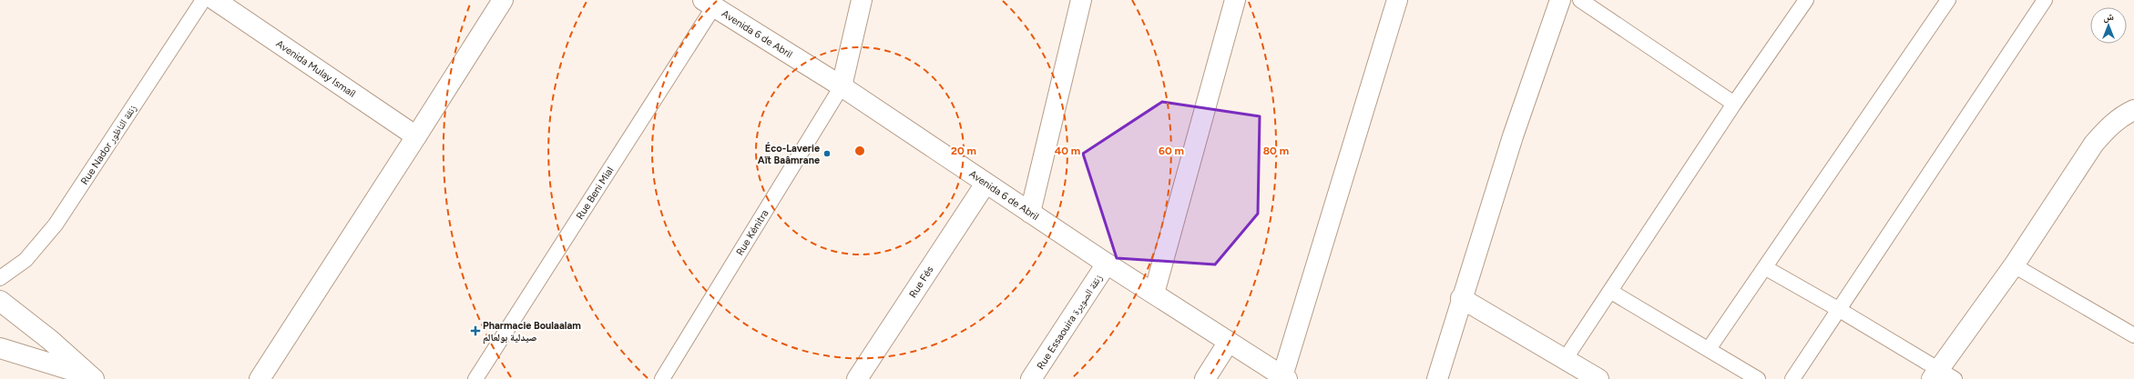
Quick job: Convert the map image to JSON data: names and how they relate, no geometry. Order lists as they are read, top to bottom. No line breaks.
{"streets":{"street":["Avenida 6 de Abril","Avenida Mulay Ismaíl","Rue Fés","Rue Essaouira زنقة الصويرة"],"lane":["Rue Nador زنقة الناظور","Rue Beni Mial","Rue Kénitra"]},"crossings":[["Avenida 6 de Abril","Rue Beni Mial"],["Avenida 6 de Abril","Rue Kénitra"],["Avenida 6 de Abril","Rue Fés"],["Avenida 6 de Abril","Rue Essaouira زنقة الصويرة"]],"places":{"other":["Éco-Laverie Aït Baâmrane"],"health":["Pharmacie Boulaalam صيدلية بولعالم"]},"north":"top","rings":["20 m","40 m","60 m","80 m"]}
